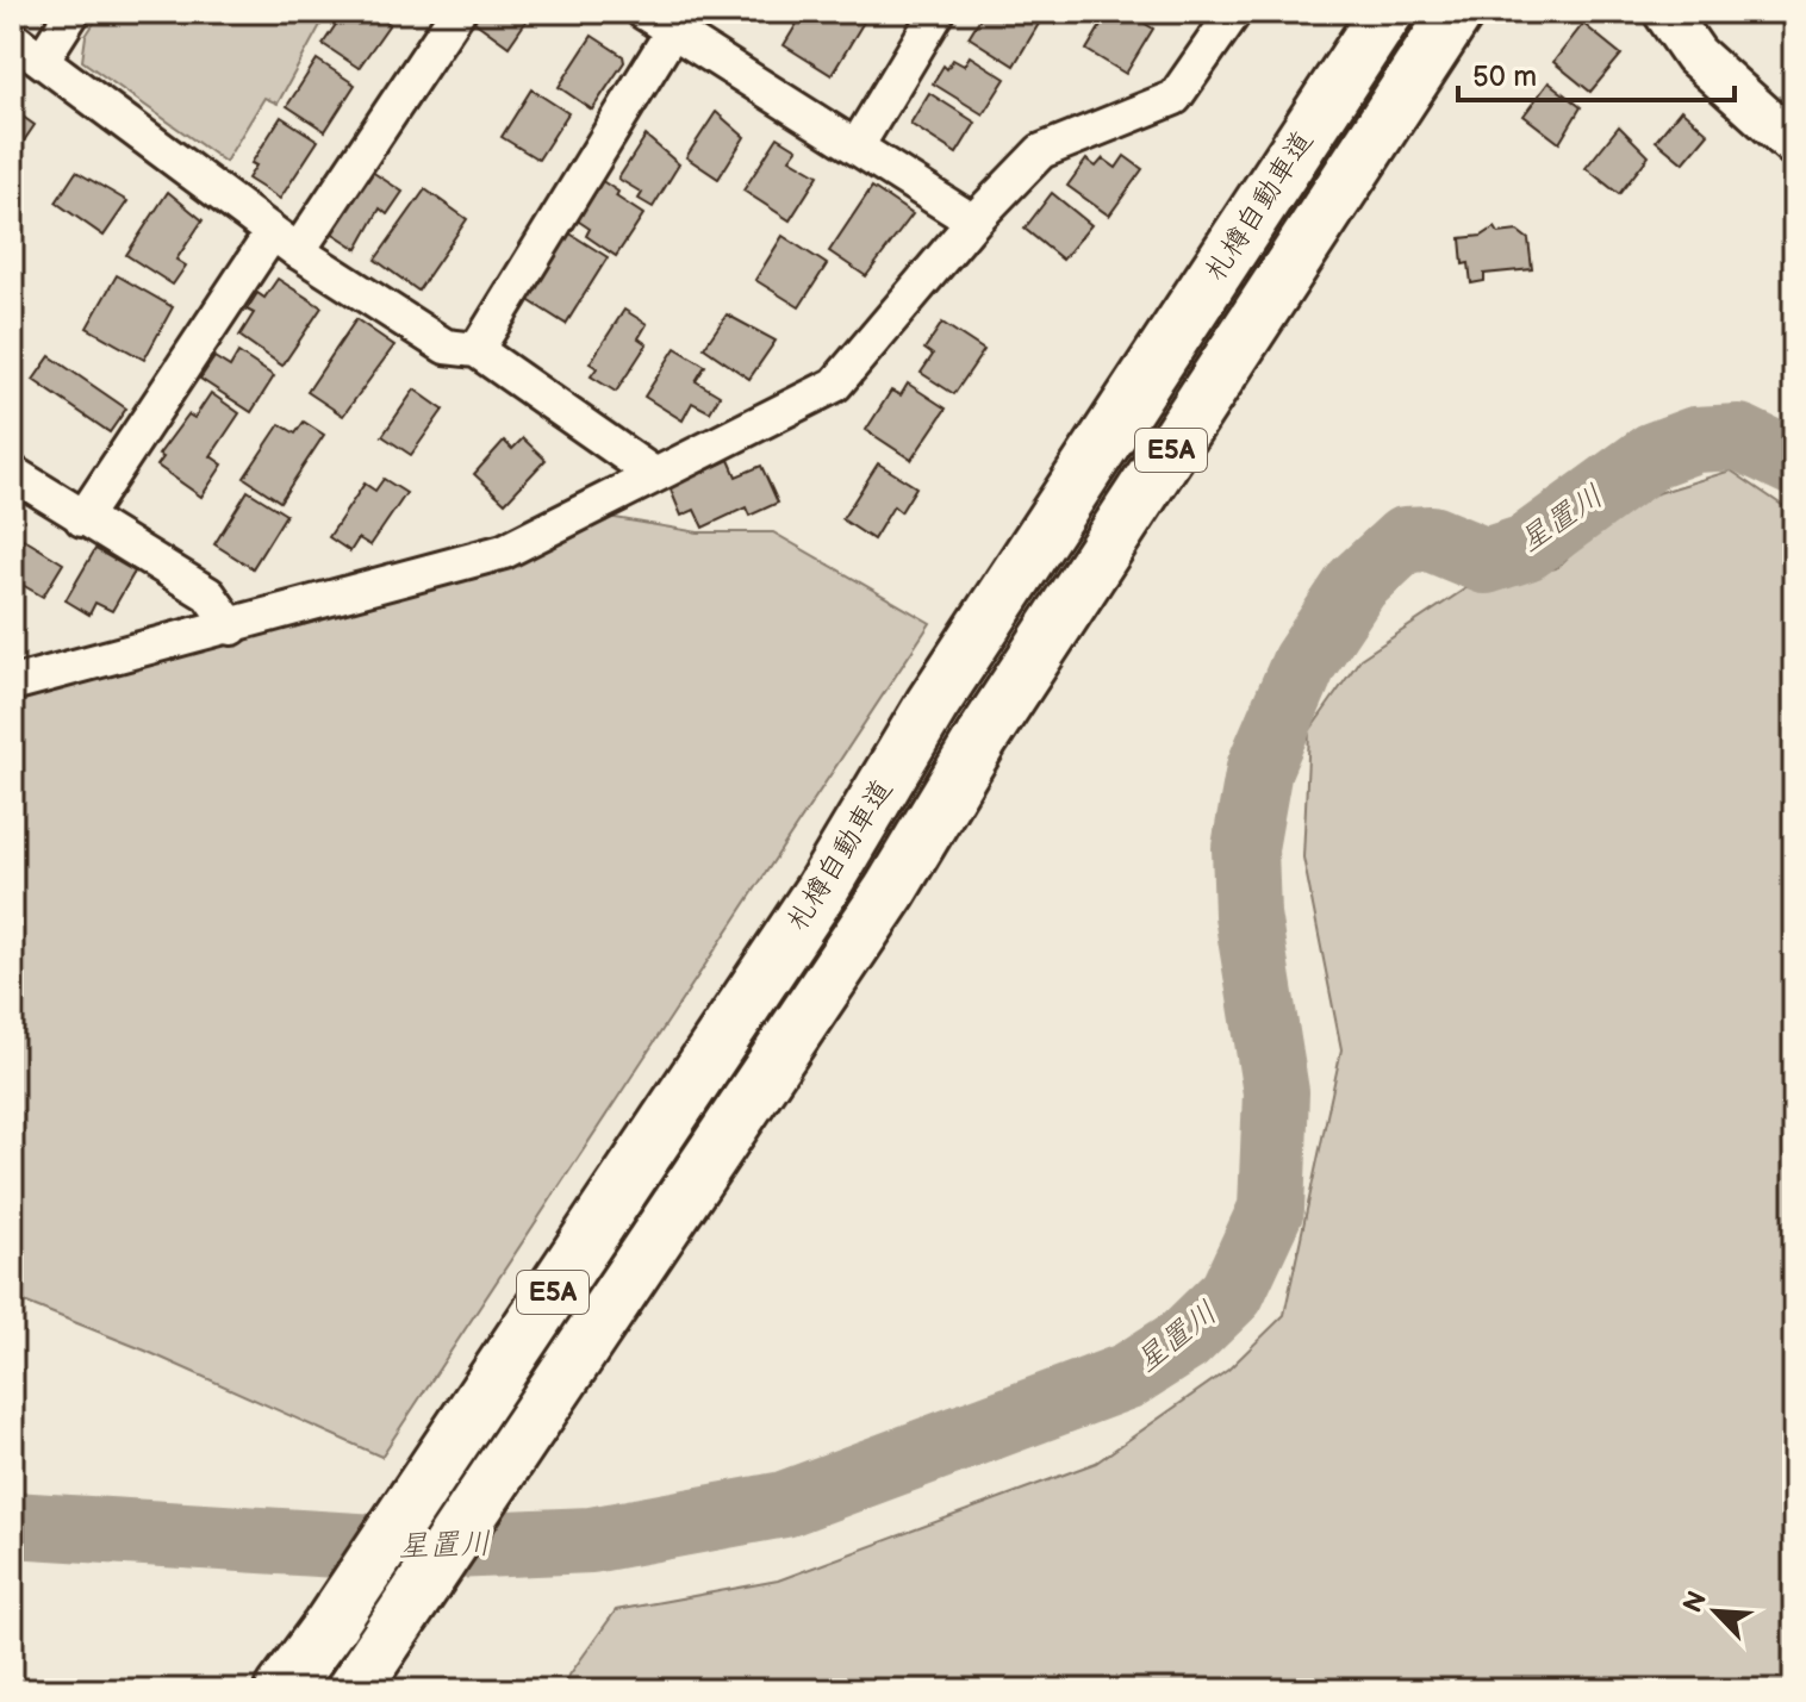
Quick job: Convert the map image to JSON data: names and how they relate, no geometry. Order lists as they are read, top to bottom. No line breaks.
{"streets":{"highway":["札樽自動車道","E5A"]},"water":["星置川"],"scale_bar":"50 m","north":"top left"}
